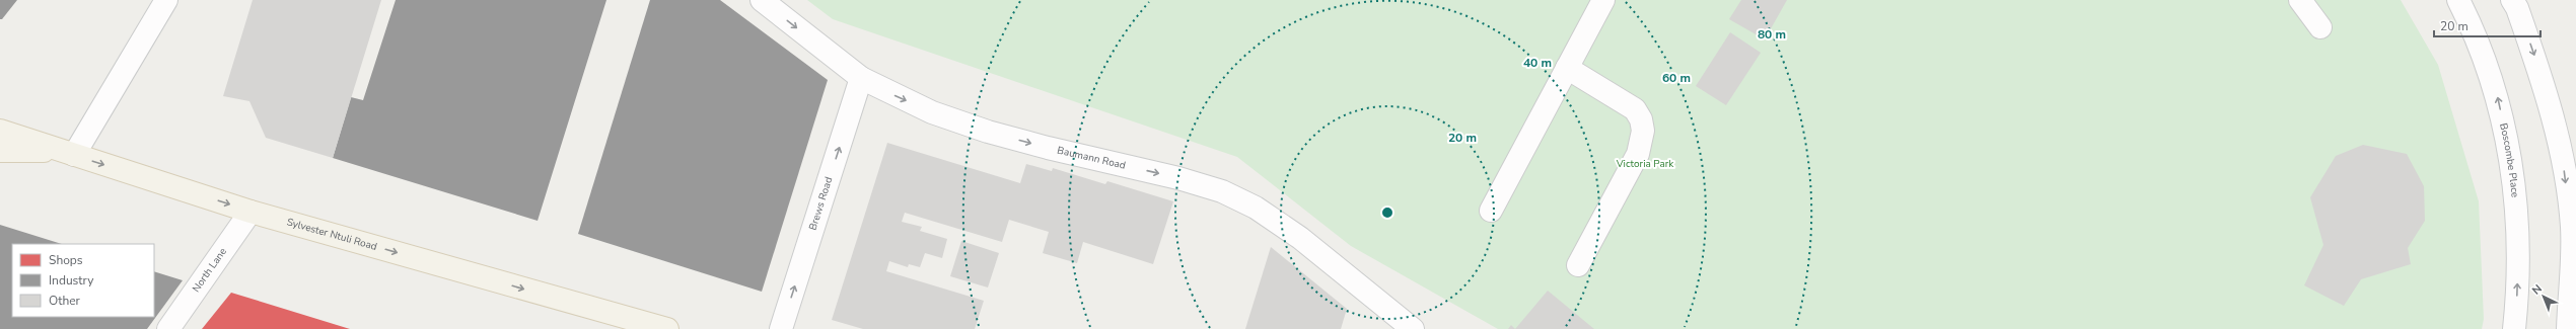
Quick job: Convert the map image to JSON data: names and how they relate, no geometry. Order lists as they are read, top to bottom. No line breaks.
{"streets":{"main road":["Sylvester Ntuli Road"],"street":["Baumann Road","Boscombe Place","Brews Road","North Lane"]},"crossings":[["Baumann Road","Brews Road"],["Sylvester Ntuli Road","North Lane"]],"one_way":["Baumann Road","Brews Road","Sylvester Ntuli Road"],"parks":["Victoria Park"],"legend":["Shops","Industry","Other"],"scale_bar":"20 m","north":"top left","rings":["80 m","40 m","60 m","20 m"]}
